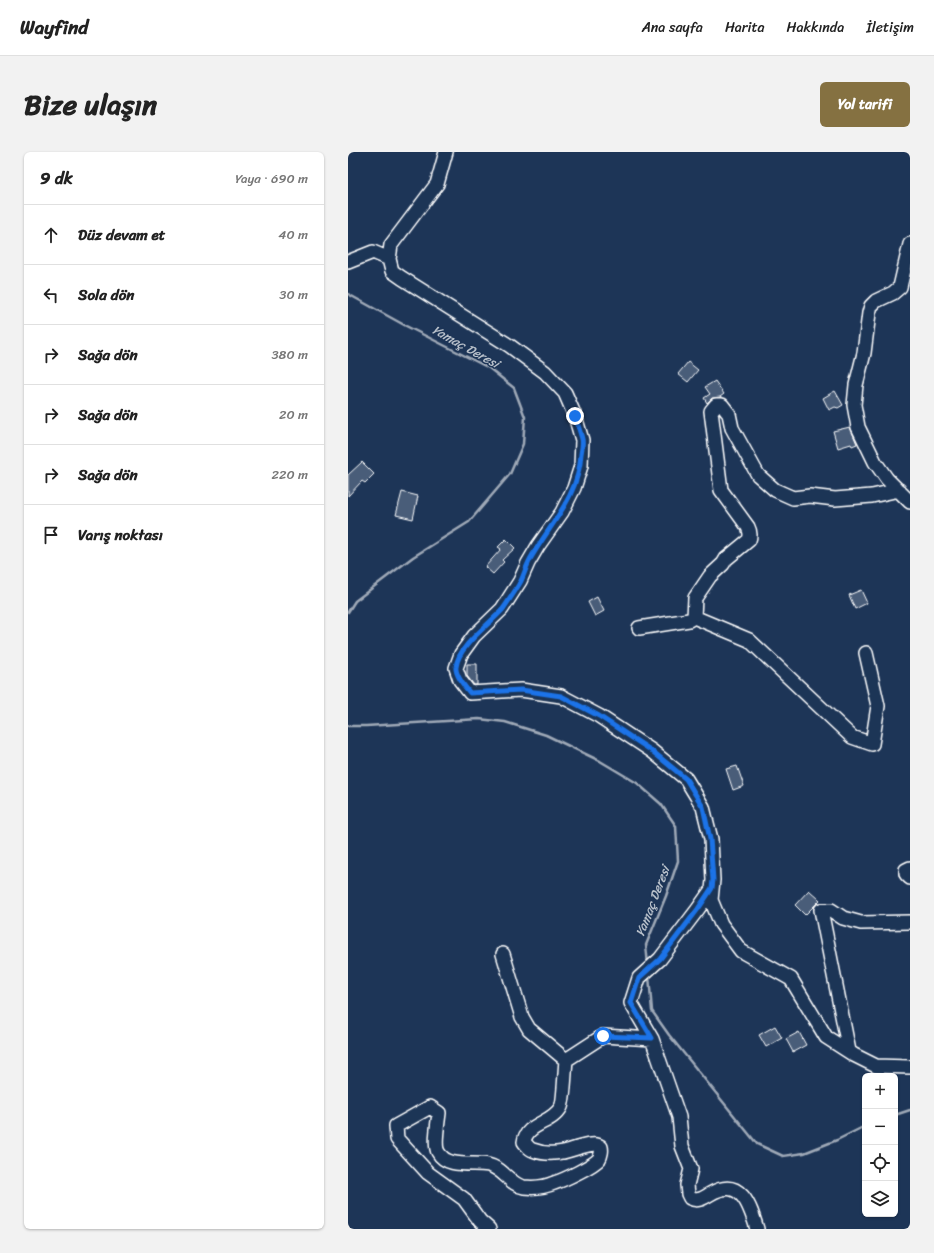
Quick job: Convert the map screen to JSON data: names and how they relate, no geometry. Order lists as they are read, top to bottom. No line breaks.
{"water":["Yamaç Deresi"],"page":{"header":"Wayfind","nav":["Ana sayfa","Harita","Hakkında","İletişim"],"title":"Bize ulaşın","buttons":"Yol tarifi","heading":["9 dk","Yaya · 690 m"],"list":[["Düz devam et","40 m"],["Sola dön","30 m"],["Sağa dön","380 m"],["Sağa dön","20 m"],["Sağa dön","220 m"],"Varış noktası"],"map_buttons":["+","−"]}}
